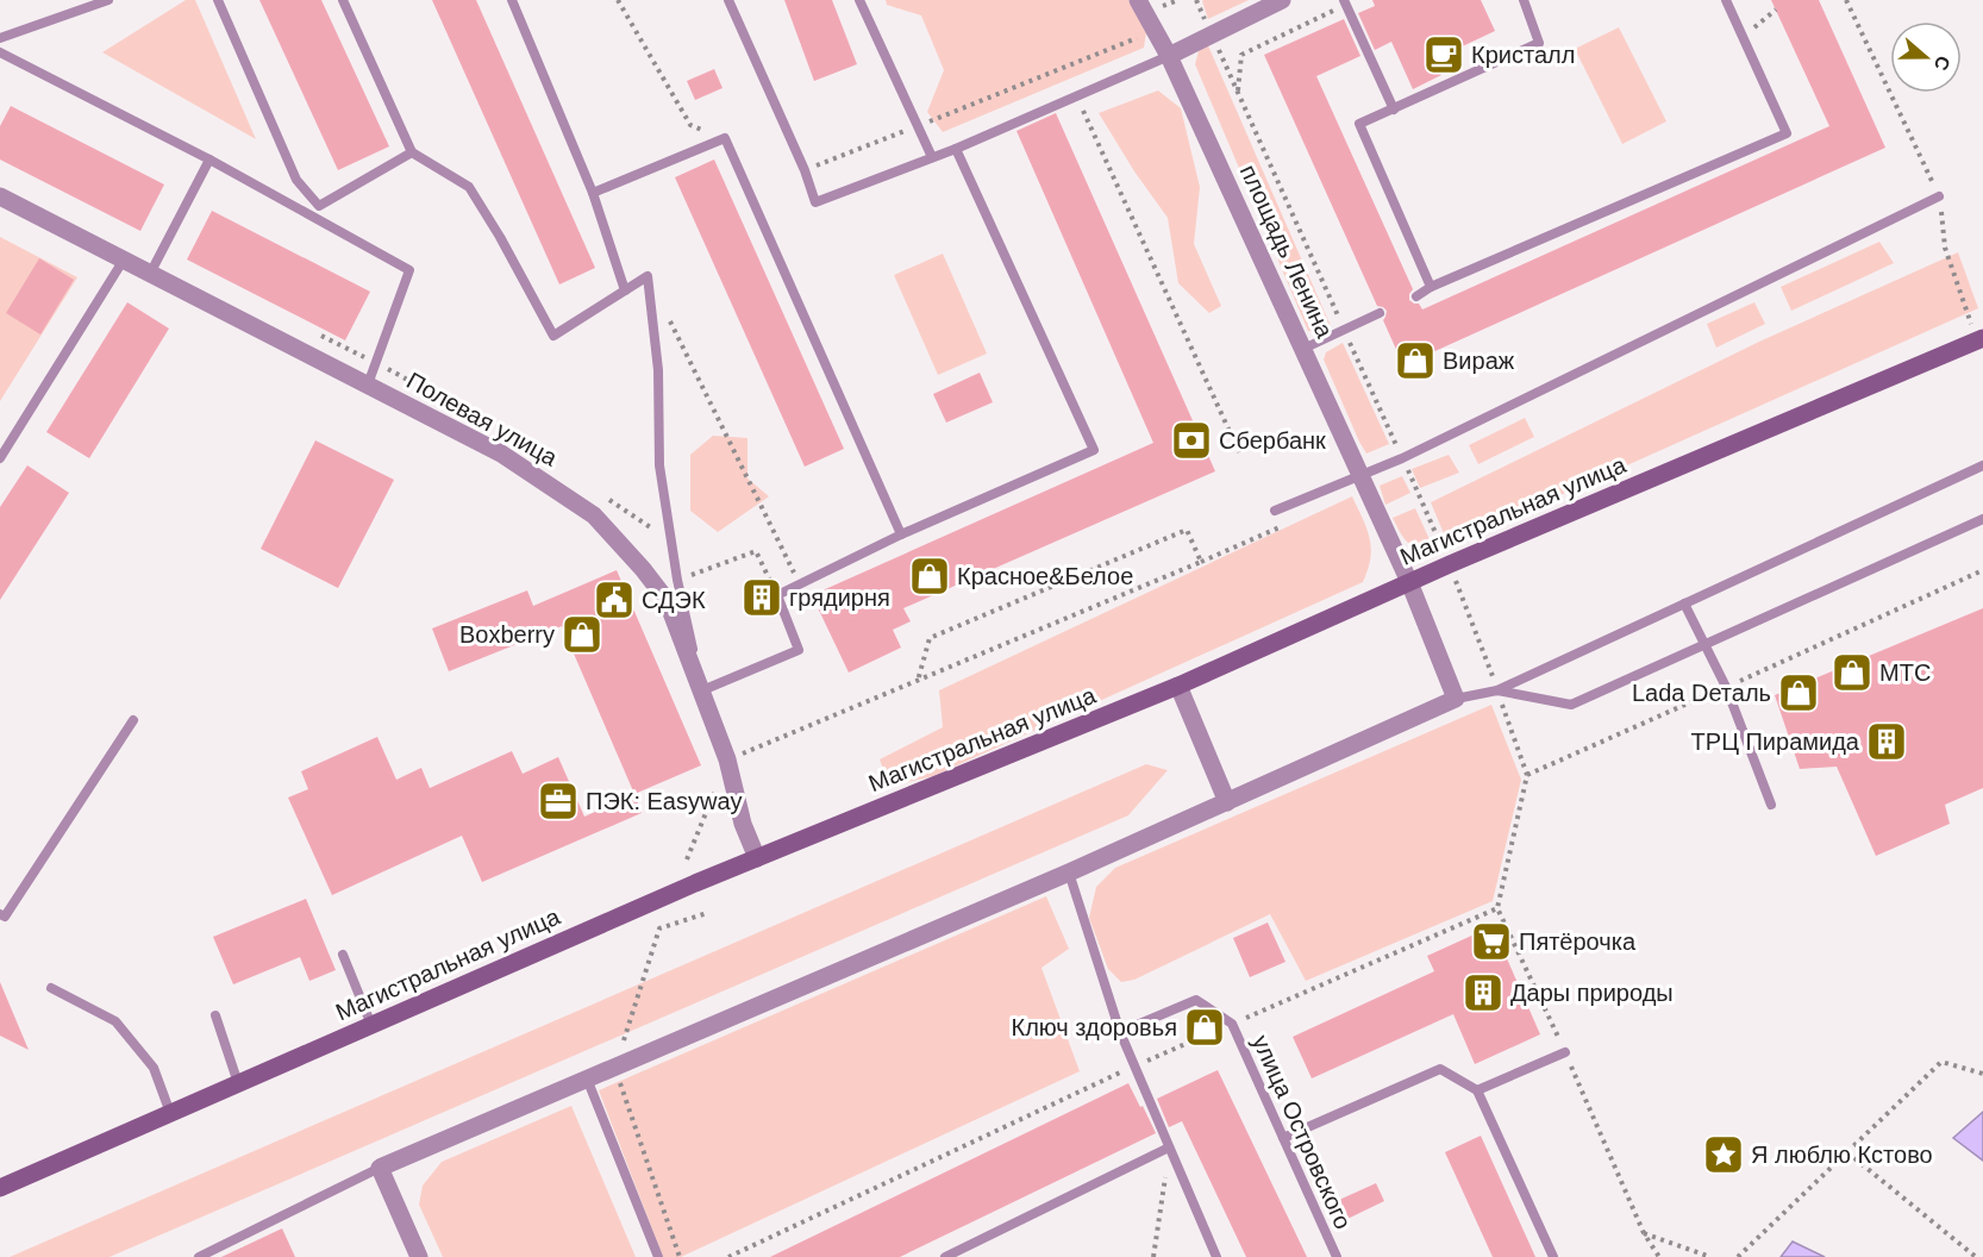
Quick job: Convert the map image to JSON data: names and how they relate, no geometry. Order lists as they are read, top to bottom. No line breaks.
{"streets":{"main road":["Магистральная улица"],"street":["площадь Ленина","Полевая улица"],"lane":["улица Островского"]},"crossings":[["площадь Ленина","Магистральная улица"],["Полевая улица","Магистральная улица"]],"places":{"cafe":["Кристалл"],"shop":["Вираж","Красное&Белое","Boxberry","МТС","Lada Dеталь","Ключ здоровья"],"bank":["Сбербанк"],"building":["грядирня","ТРЦ Пирамида","Дары природы"],"public building":["СДЭК"],"office":["ПЭК: Easyway"],"supermarket":["Пятёрочка"],"place":["Я люблю Кстово"]},"north":"right"}
